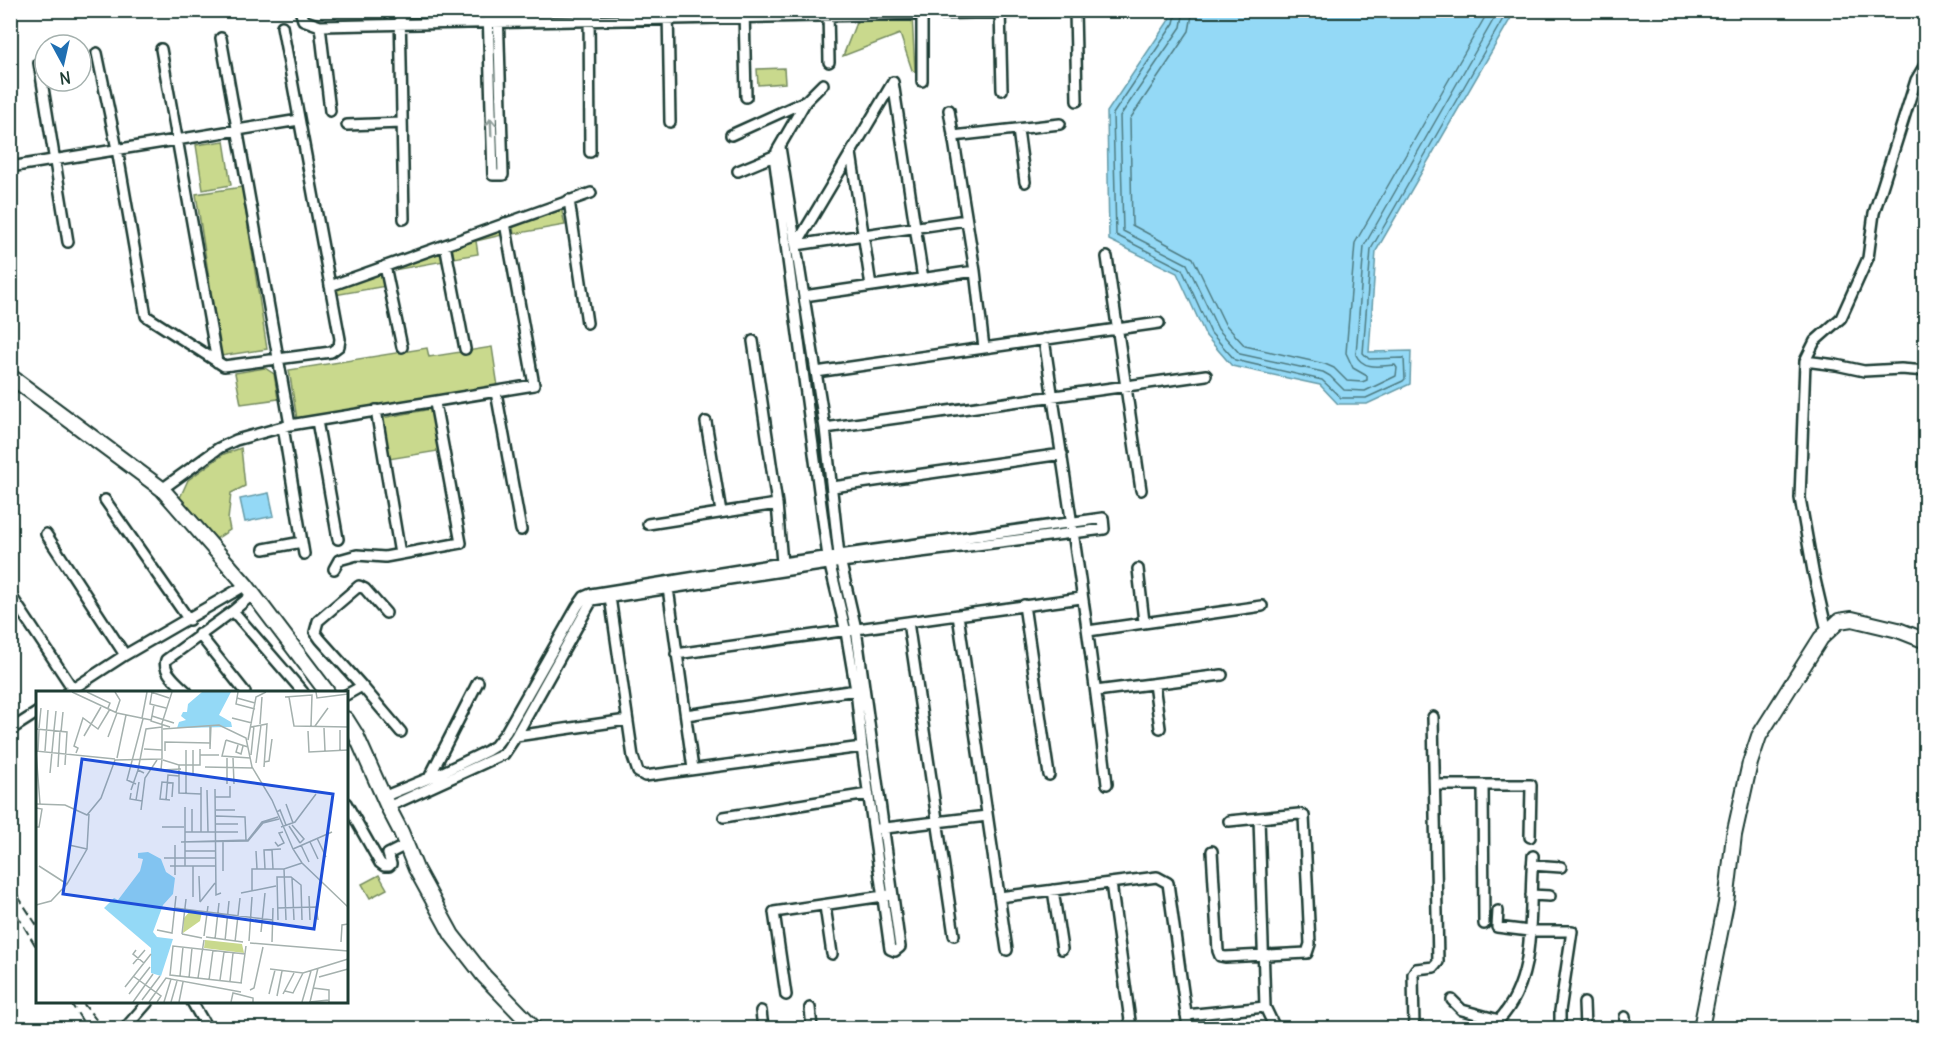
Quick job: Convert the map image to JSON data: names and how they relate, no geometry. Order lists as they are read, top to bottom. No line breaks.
{"north":"bottom"}
